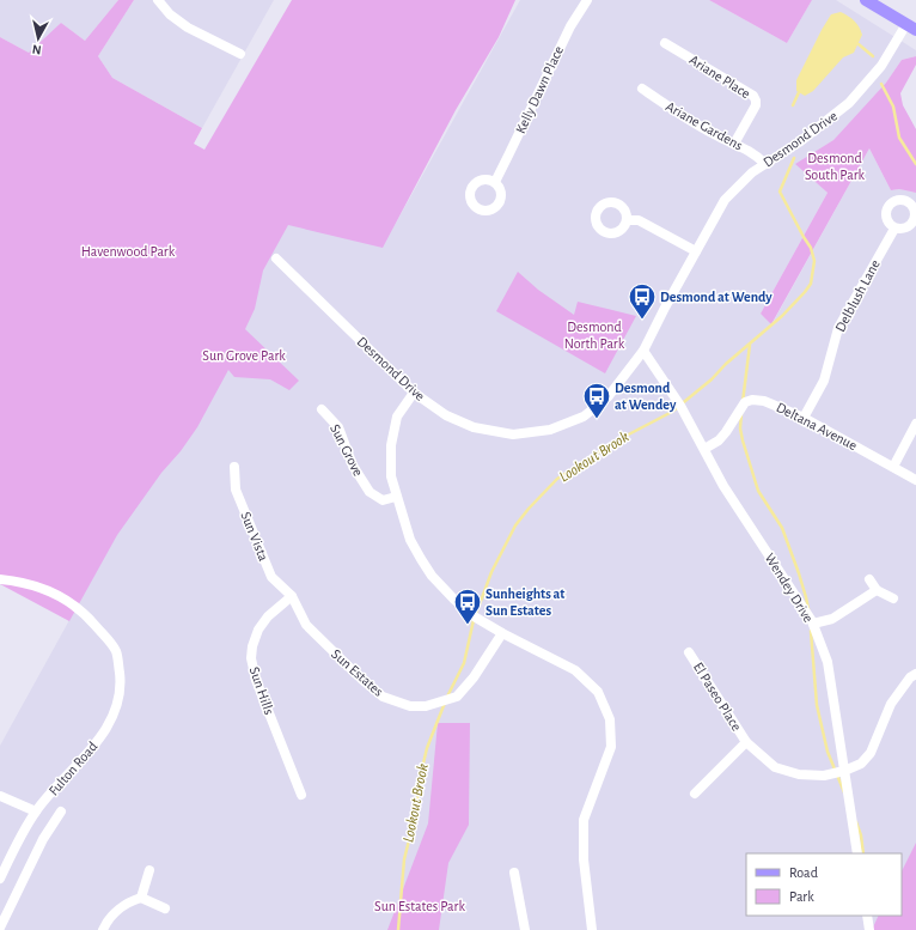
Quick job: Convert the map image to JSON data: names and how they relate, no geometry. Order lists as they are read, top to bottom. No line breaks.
{"streets":{"street":["Ariane Place","Kelly Dawn Place","Ariane Gardens","Desmond Drive","Delblush Lane","Deltana Avenue","Sun Grove","Sun Vista","Wendey Drive","Sun Estates","Sun Hills","El Paseo Place","Fulton Road"]},"crossings":[["Ariane Place","Ariane Gardens"],["Ariane Gardens","Desmond Drive"],["Desmond Drive","Wendey Drive"],["Delblush Lane","Deltana Avenue"],["Deltana Avenue","Wendey Drive"],["Sun Vista","Sun Estates"],["Sun Vista","Sun Hills"],["Wendey Drive","El Paseo Place"],["Sun Estates","Sun Hills"]],"water":["Lookout Brook"],"parks":["Desmond South Park","Havenwood Park","Desmond North Park","Sun Grove Park","Sun Estates Park"],"places":{"bus stop":["Desmond at Wendy","Desmond at Wendey","Sunheights at Sun Estates"]},"legend":["Road","Park"],"north":"bottom"}
